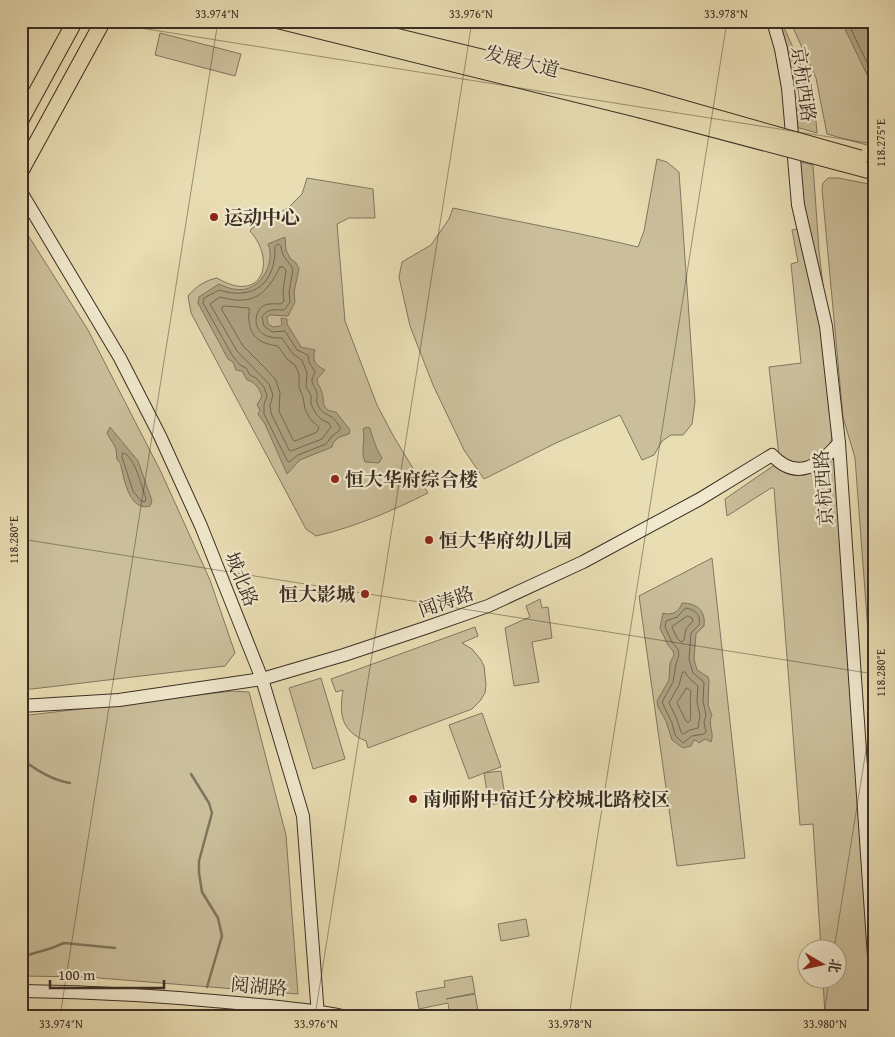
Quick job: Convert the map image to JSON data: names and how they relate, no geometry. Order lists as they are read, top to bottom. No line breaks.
{"streets":{"main road":["发展大道"],"street":["京杭西路","城北路","闻涛路","阅湖路"]},"crossings":[["京杭西路","闻涛路"],["城北路","闻涛路"],["城北路","阅湖路"]],"places":["运动中心","恒大华府综合楼","恒大华府幼儿园","恒大影城","南师附中宿迁分校城北路校区"],"scale_bar":"100 m","north":"right","coordinates":["33.974°N","33.976°N","33.978°N","118.275°E","118.280°E","33.980°N"]}
